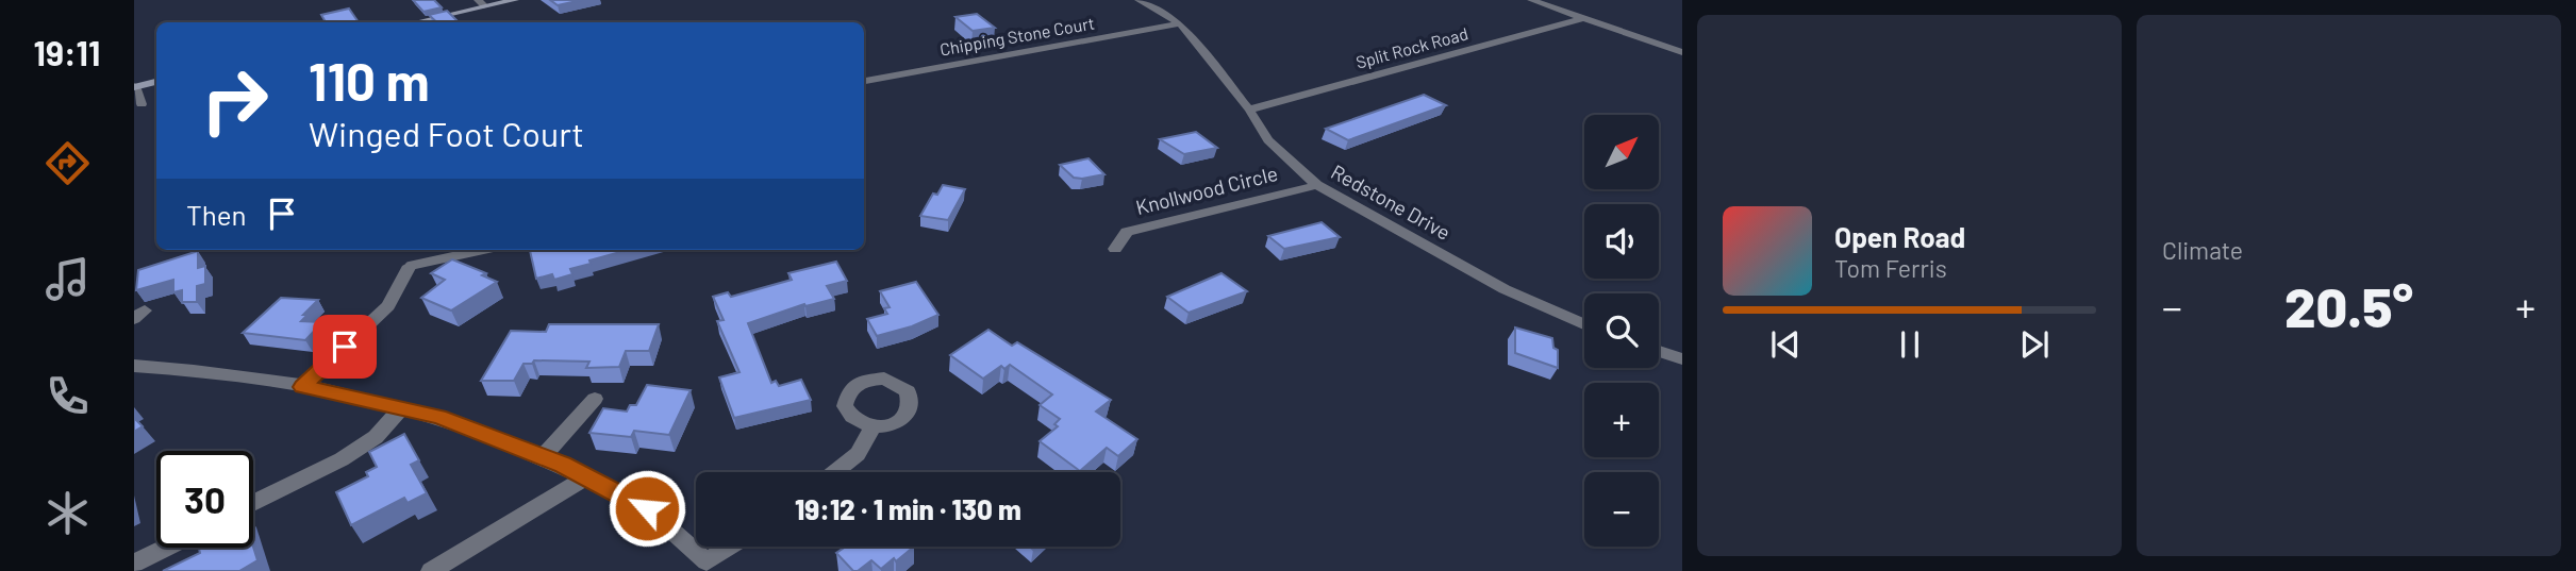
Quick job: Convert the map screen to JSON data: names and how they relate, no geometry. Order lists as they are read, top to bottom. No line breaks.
{"streets":{"street":["Chipping Stone Court","Split Rock Road","Knollwood Circle","Redstone Drive"]},"crossings":[["Chipping Stone Court","Redstone Drive"],["Split Rock Road","Redstone Drive"],["Knollwood Circle","Redstone Drive"]],"north":"top right","page":{"tabs":"19:11","tile":"Climate","turn":["110 m","Winged Foot Court"],"map_buttons":["+","−"],"then":"Then","song":["Open Road","Tom Ferris"],"heat":["−","20.5°","+"],"limit":"30","trip":"19:12 · 1 min · 130 m"}}
